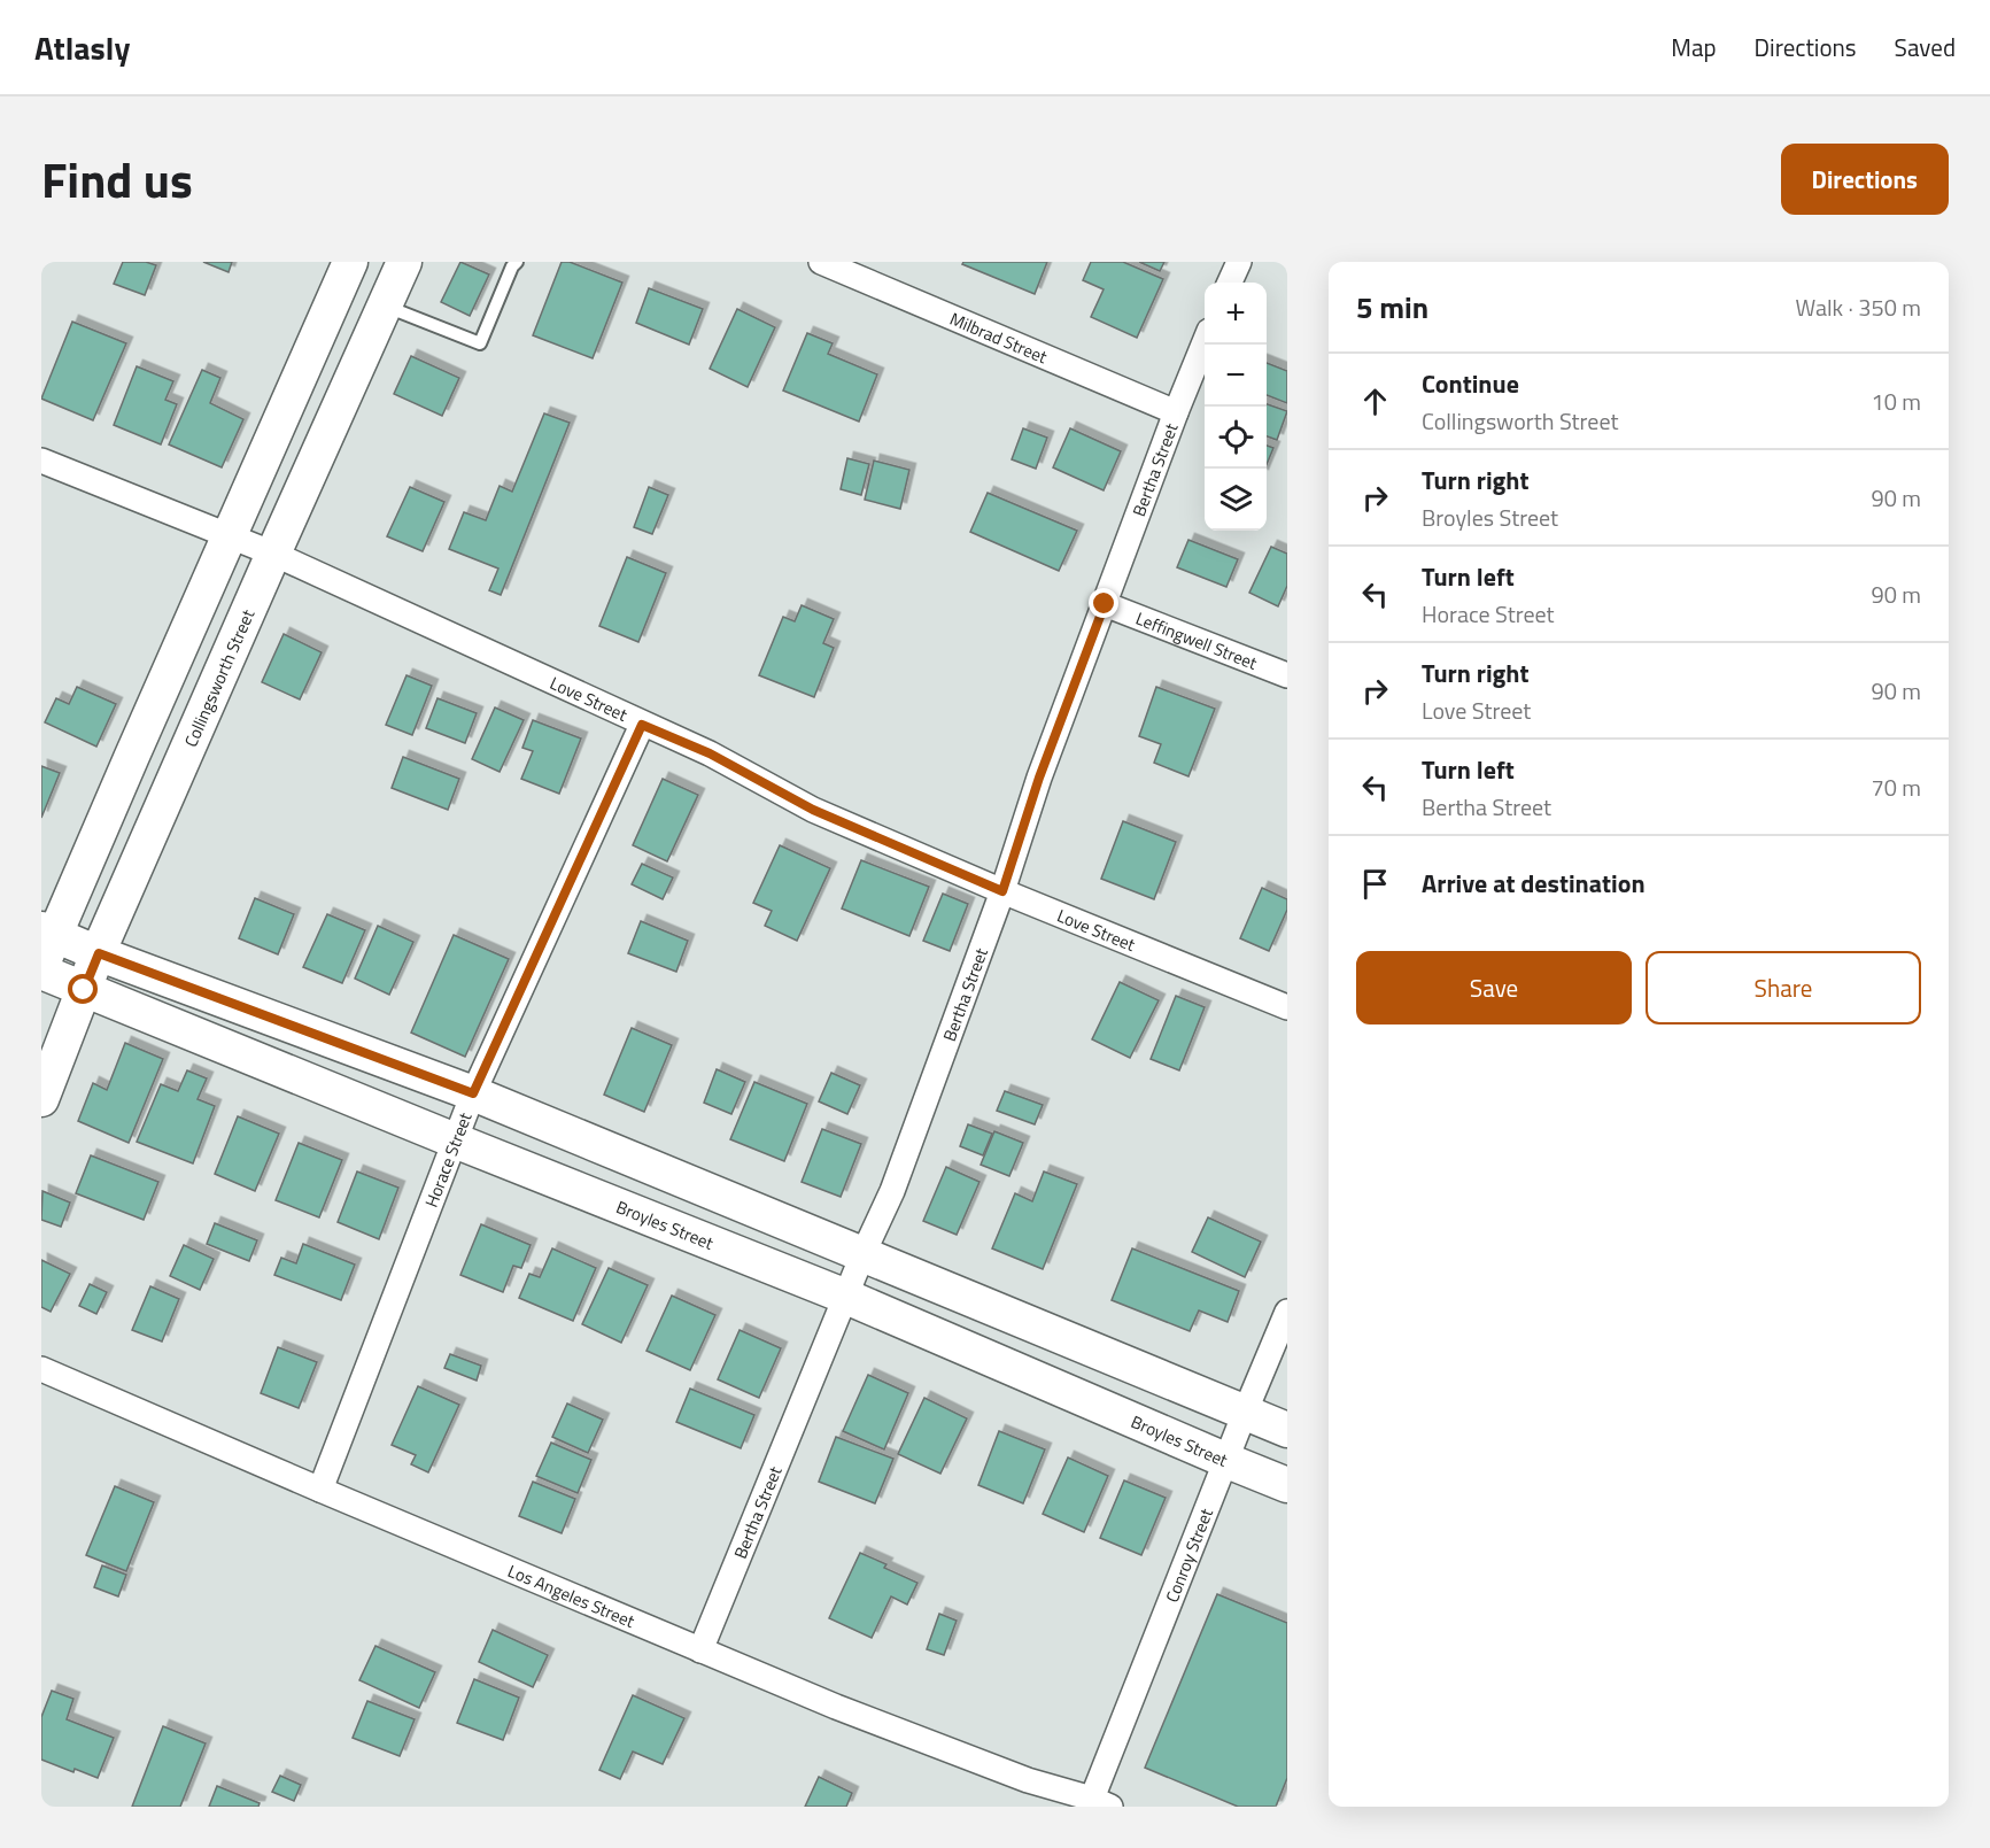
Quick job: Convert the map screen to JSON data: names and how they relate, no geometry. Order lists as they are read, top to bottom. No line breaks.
{"streets":{"main road":["Collingsworth Street","Broyles Street"],"street":["Milbrad Street","Bertha Street","Leffingwell Street","Love Street","Horace Street","Conroy Street","Los Angeles Street"]},"crossings":[["Milbrad Street","Bertha Street"],["Bertha Street","Leffingwell Street"],["Bertha Street","Love Street"],["Bertha Street","Broyles Street"],["Bertha Street","Los Angeles Street"],["Collingsworth Street","Love Street"],["Collingsworth Street","Broyles Street"],["Love Street","Horace Street"],["Horace Street","Broyles Street"],["Horace Street","Los Angeles Street"],["Broyles Street","Conroy Street"],["Conroy Street","Los Angeles Street"]],"page":{"header":"Atlasly","nav":["Map","Directions","Saved"],"title":"Find us","buttons":["Directions",["Save","Share"]],"heading":["5 min","Walk · 350 m"],"map_buttons":["+","−"],"list":[["Continue","Collingsworth Street","10 m"],["Turn right","Broyles Street","90 m"],["Turn left","Horace Street","90 m"],["Turn right","Love Street","90 m"],["Turn left","Bertha Street","70 m"],"Arrive at destination"]}}
